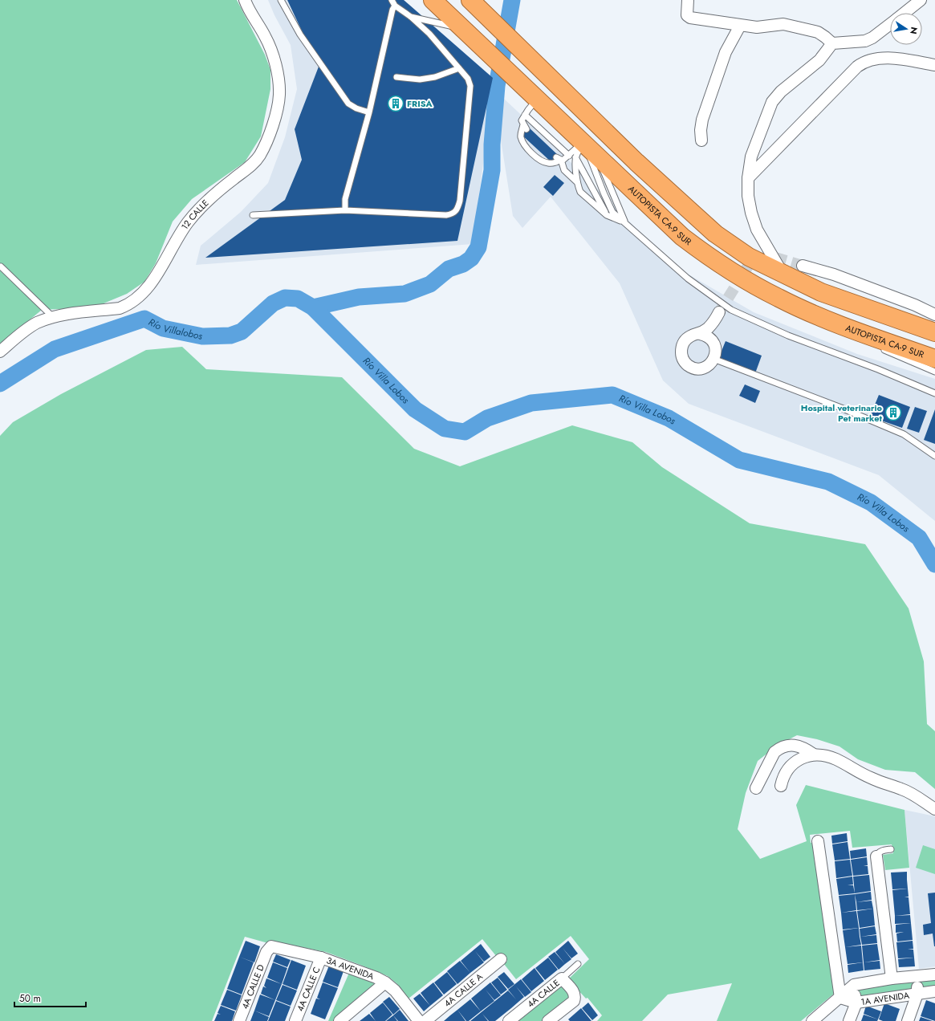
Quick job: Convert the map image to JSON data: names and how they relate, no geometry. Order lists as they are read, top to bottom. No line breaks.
{"streets":{"highway":["AUTOPISTA CA-9 SUR"],"street":["12 CALLE","3A AVENIDA","4A CALLE D","4A CALLE C","4A CALLE A","4A CALLE","1A AVENIDA"]},"crossings":[["3A AVENIDA","4A CALLE D"],["3A AVENIDA","4A CALLE C"]],"water":["Río Villalobos","Río Villa Lobos"],"places":{"building":["FRISA","Hospital veterinario Pet market"]},"scale_bar":"50 m","north":"right"}
